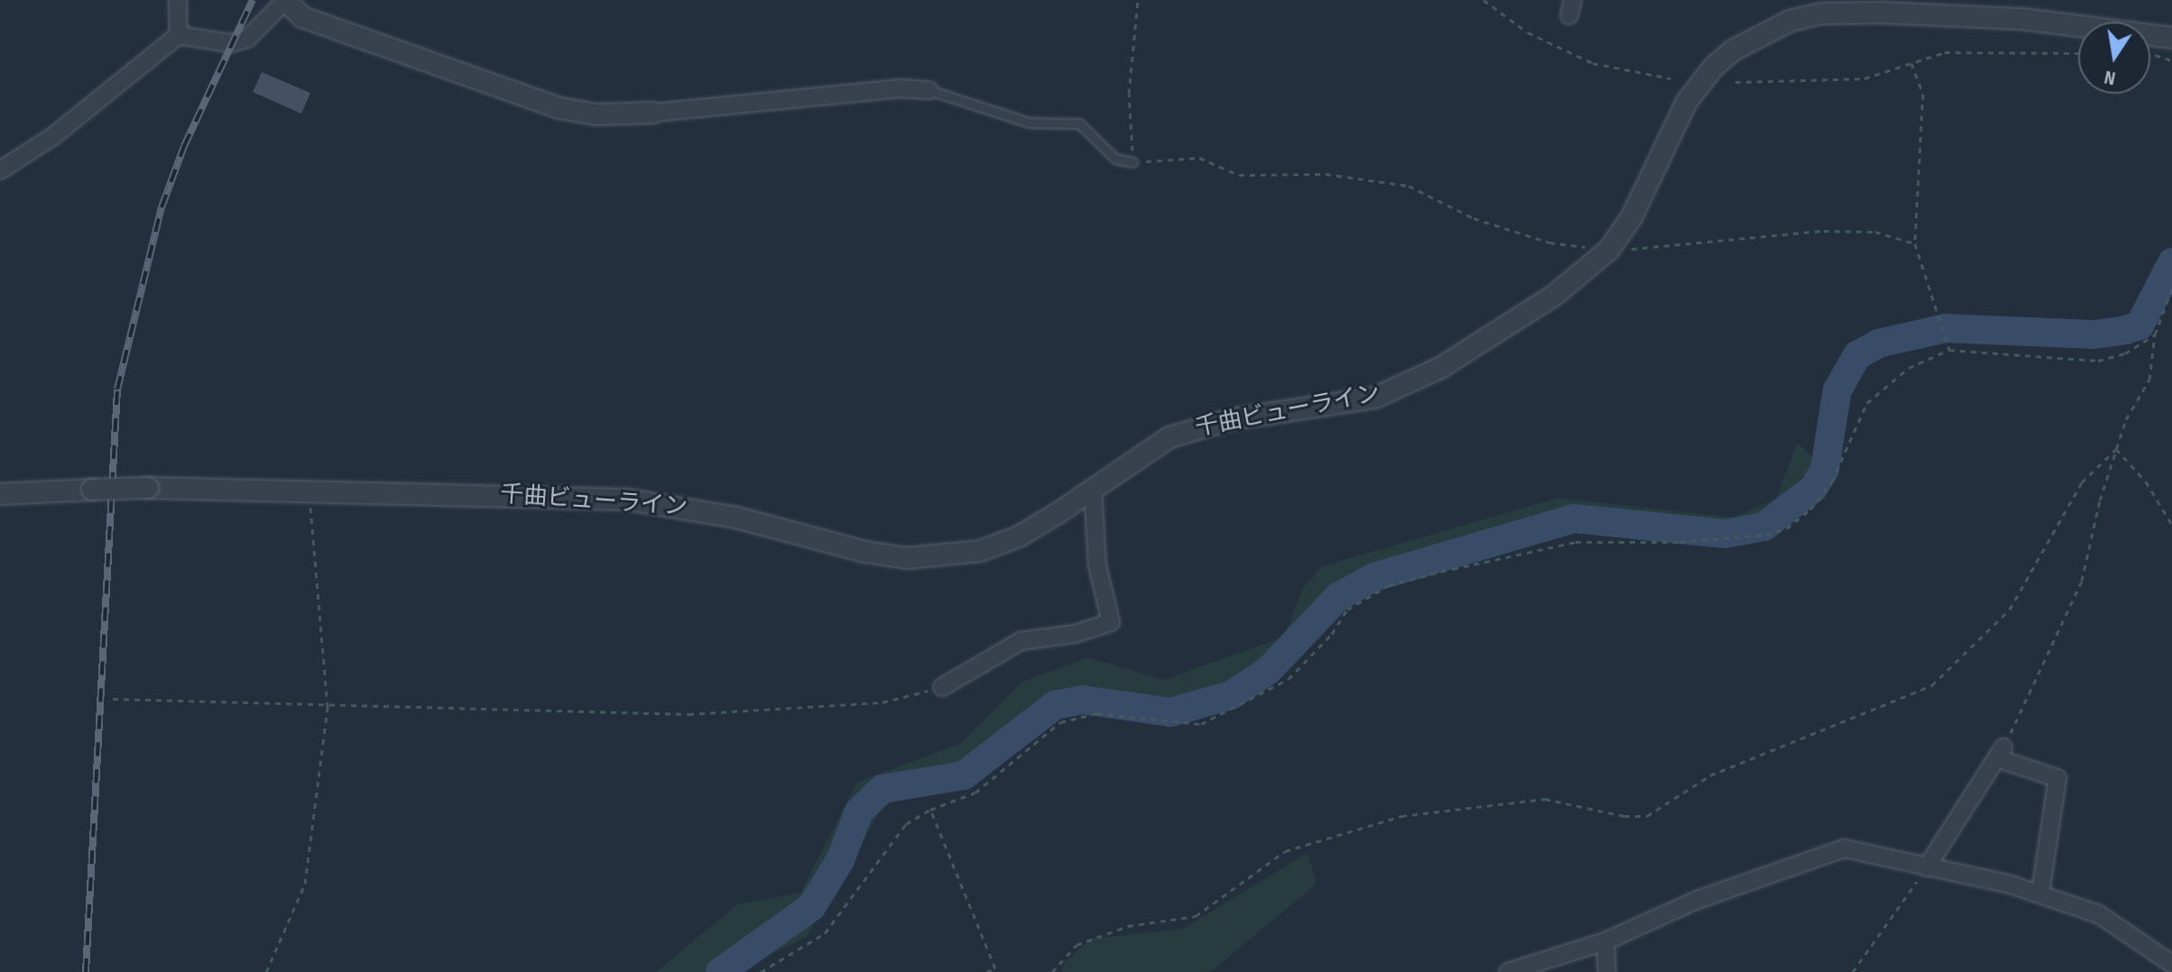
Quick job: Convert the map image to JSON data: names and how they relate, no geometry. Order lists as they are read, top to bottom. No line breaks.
{"streets":{"street":["千曲ビューライン"]},"north":"bottom"}
